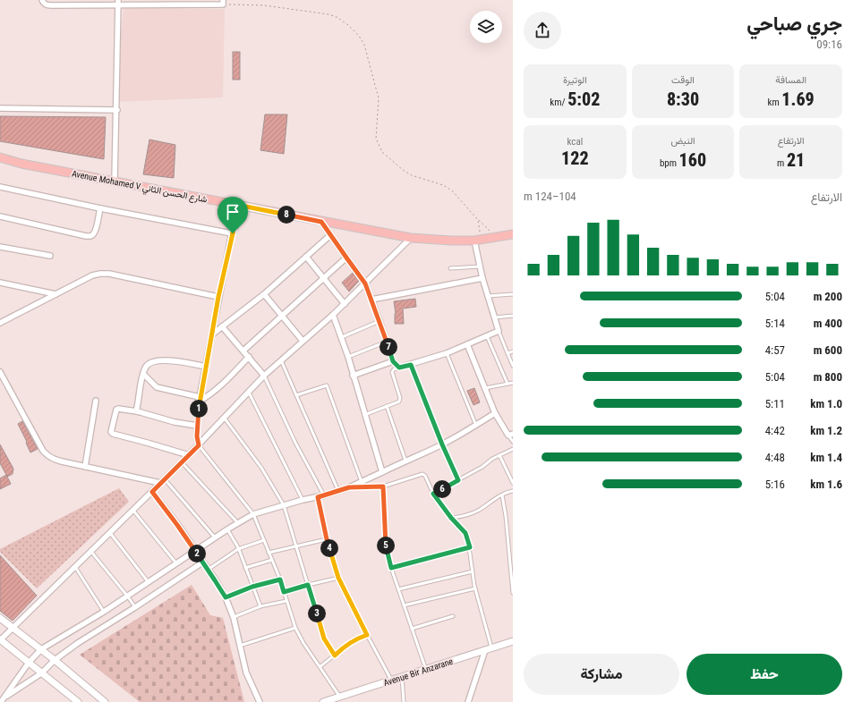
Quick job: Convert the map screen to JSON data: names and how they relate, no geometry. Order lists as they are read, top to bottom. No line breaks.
{"streets":{"main road":["Avenue Mohamed V شارع الحسن الثاني"],"street":["Avenue Bir Anzarane"]},"page":{"heading":["جري صباحي","09:16"],"stats":[["المسافة","1.69 km"],["الوقت","8:30"],["الوتيرة","5:02 /km"],["الارتفاع","21 m"],["النبض","160 bpm"],["kcal","122"]],"chart":["الارتفاع","104–124 m"],"pins":["8","7","1","6","5","4","2","3"],"list":[{"name":"200 m","note":"5:04"},{"name":"400 m","note":"5:14"},{"name":"600 m","note":"4:57"},{"name":"800 m","note":"5:04"},{"name":"1.0 km","note":"5:11"},{"name":"1.2 km","note":"4:42"},{"name":"1.4 km","note":"4:48"},{"name":"1.6 km","note":"5:16"}],"buttons":["حفظ","مشاركة"]}}
